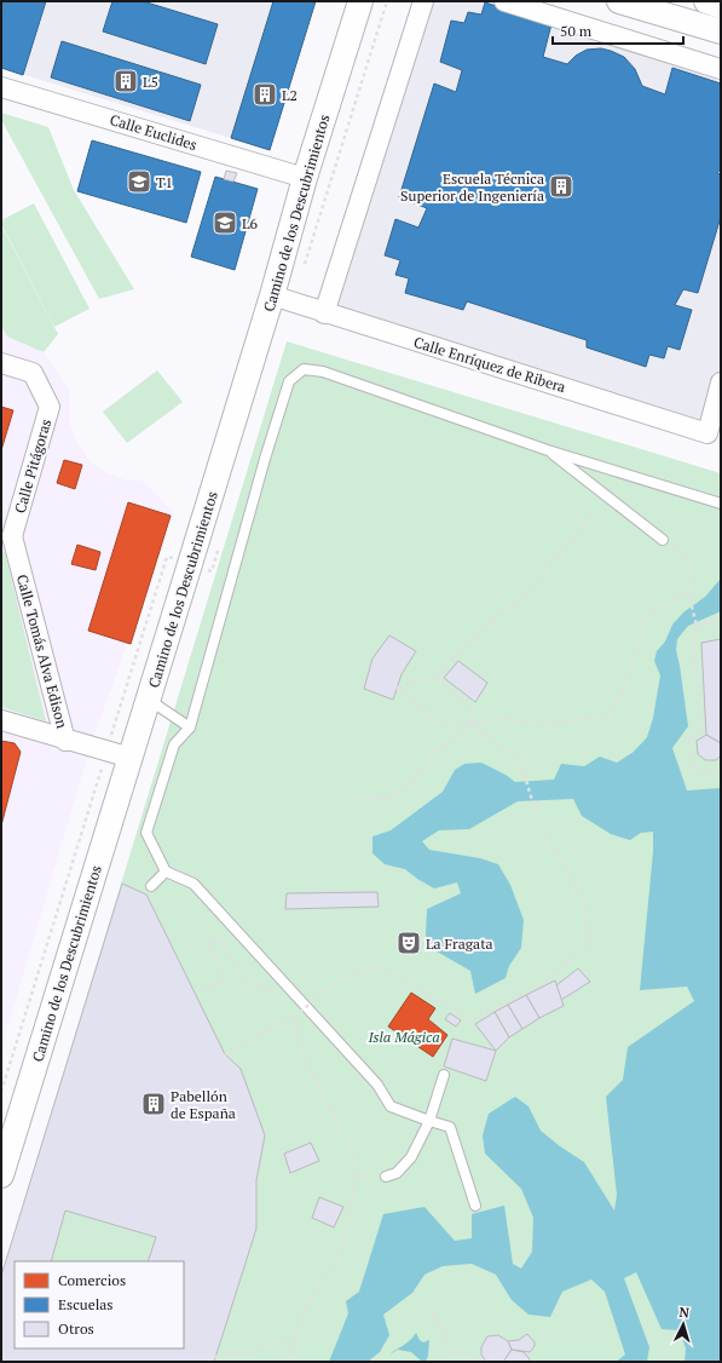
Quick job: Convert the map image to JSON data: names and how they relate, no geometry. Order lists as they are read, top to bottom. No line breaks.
{"streets":{"street":["Calle Euclides","Camino de los Descubrimientos","Calle Enríquez de Ribera","Calle Pitágoras","Calle Tomás Alva Edison"]},"crossings":[["Calle Euclides","Camino de los Descubrimientos"],["Camino de los Descubrimientos","Calle Enríquez de Ribera"],["Calle Pitágoras","Calle Tomás Alva Edison"]],"parks":["Isla Mágica"],"places":{"building":["L5","L2","Escuela Técnica Superior de Ingeniería","Pabellón de España"],"school or university":["T1","L6"],"theatre":["La Fragata"]},"legend":["Comercios","Escuelas","Otros"],"scale_bar":"50 m","north":"top"}
